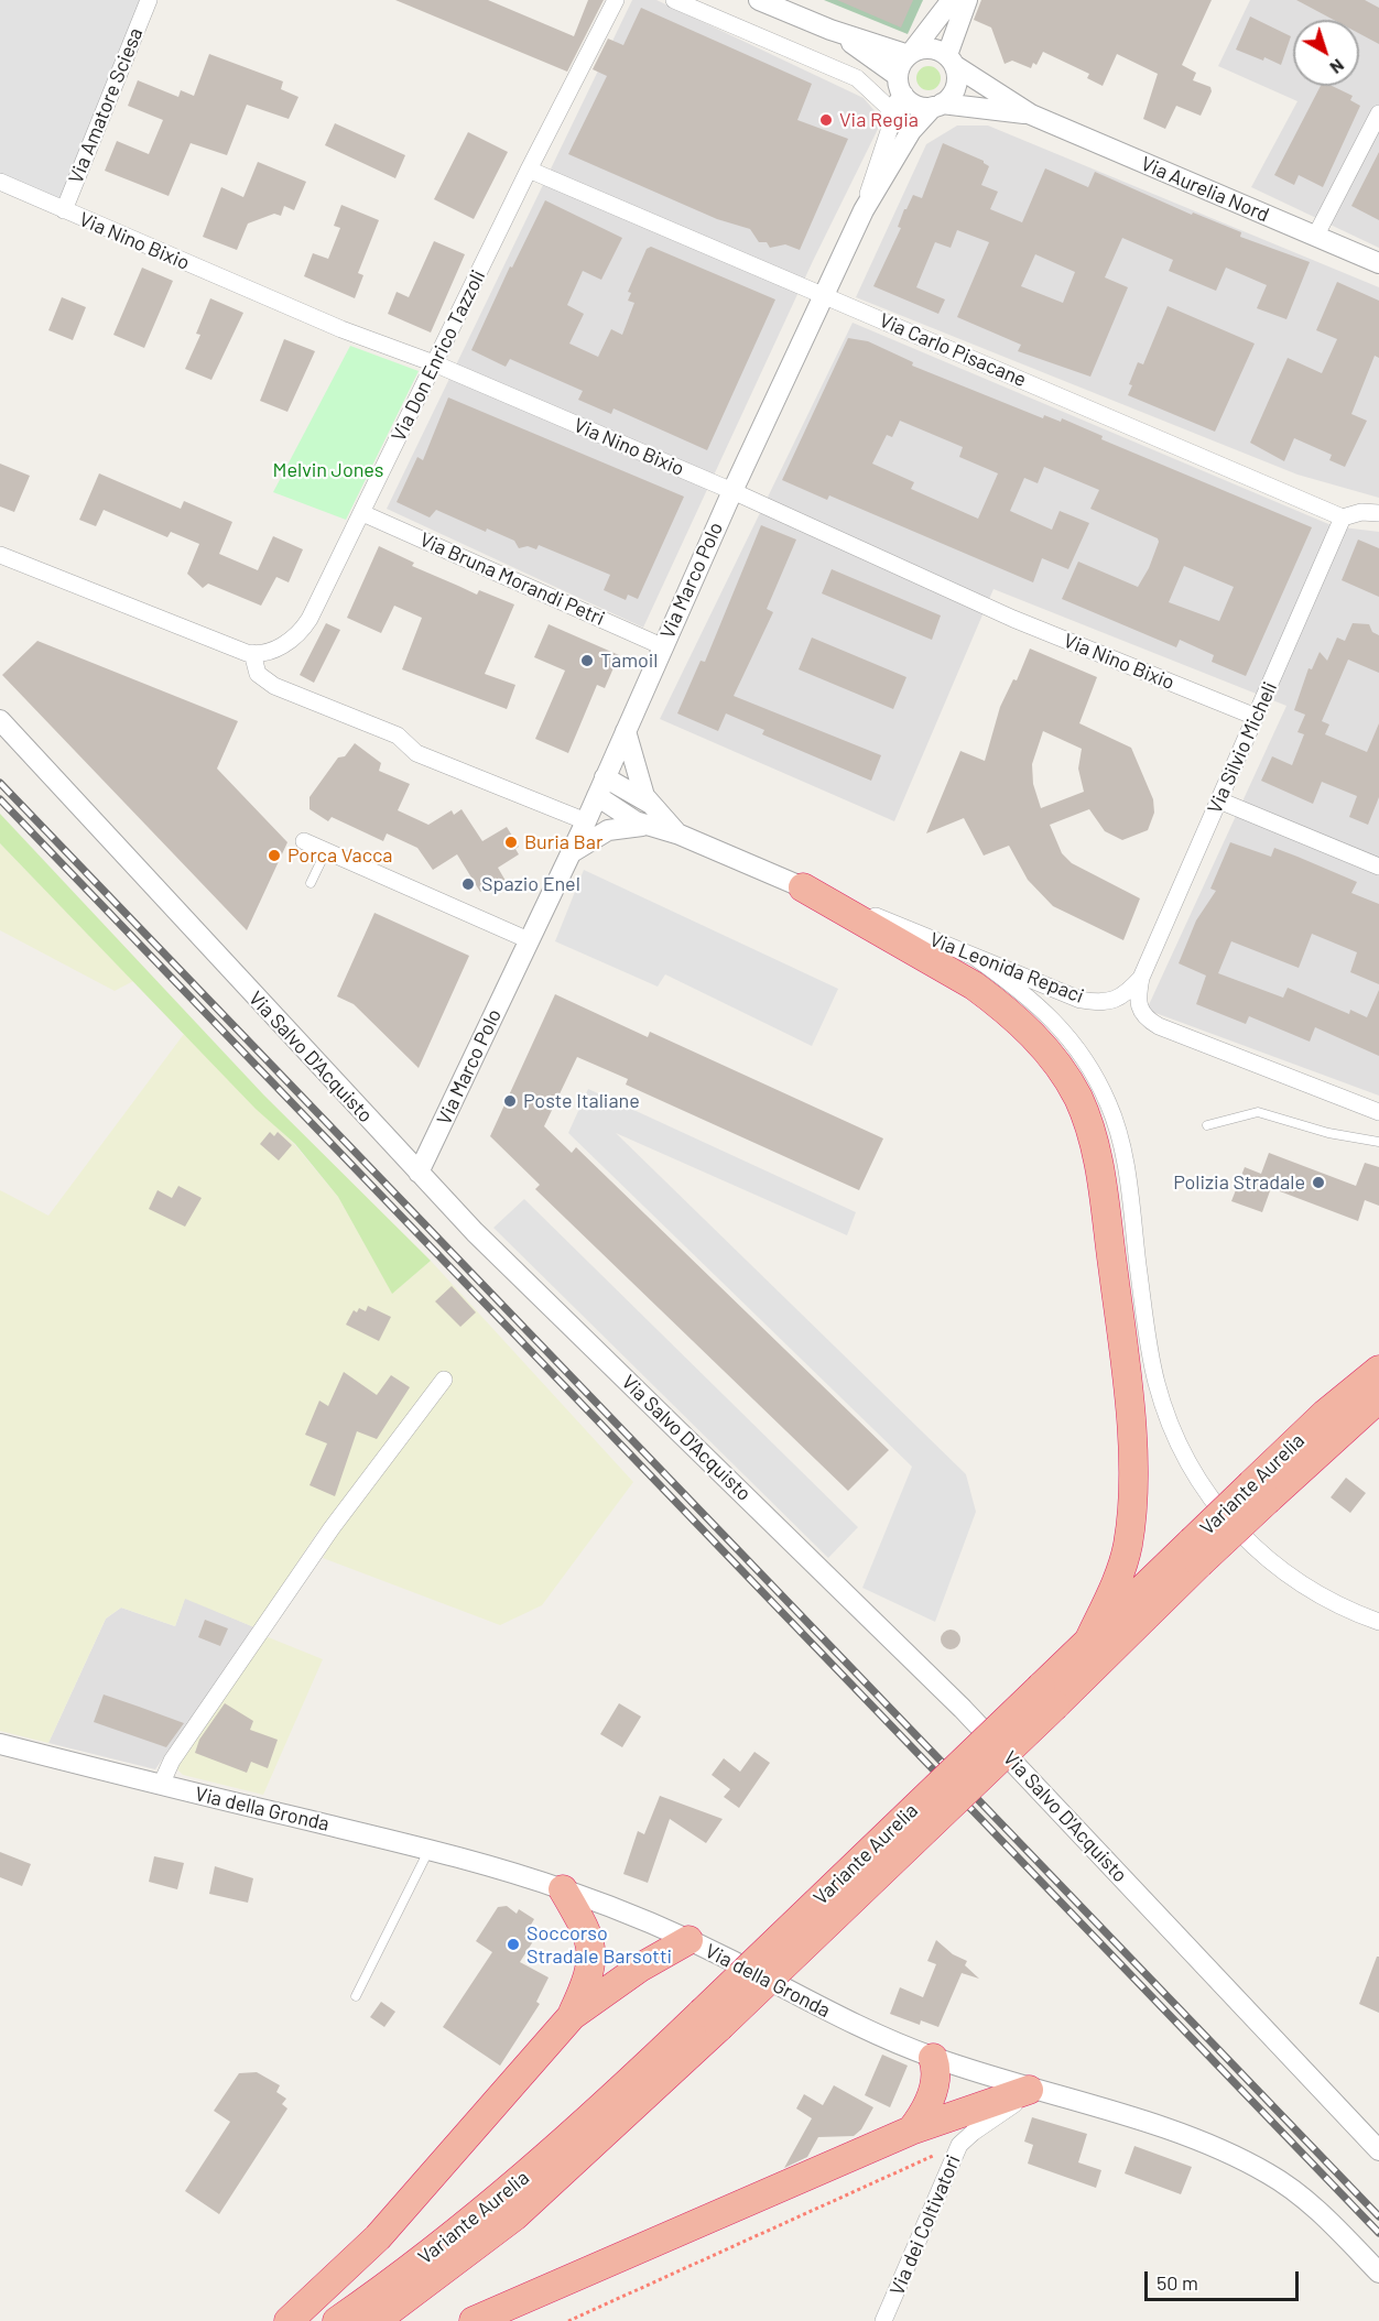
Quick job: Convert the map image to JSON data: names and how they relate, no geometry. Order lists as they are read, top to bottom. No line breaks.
{"streets":{"highway":["Variante Aurelia"],"street":["Via Amatore Sciesa","Via Aurelia Nord","Via Nino Bixio","Via Carlo Pisacane","Via Don Enrico Tazzoli","Via Bruna Morandi Petri","Via Marco Polo","Via Silvio Micheli","Via Leonida Repaci","Via Salvo D'Acquisto","Via della Gronda","Via dei Coltivatori"]},"crossings":[["Via Amatore Sciesa","Via Nino Bixio"],["Via Aurelia Nord","Via Marco Polo"],["Via Nino Bixio","Via Don Enrico Tazzoli"],["Via Nino Bixio","Via Marco Polo"],["Via Nino Bixio","Via Silvio Micheli"],["Via Carlo Pisacane","Via Don Enrico Tazzoli"],["Via Carlo Pisacane","Via Marco Polo"],["Via Carlo Pisacane","Via Silvio Micheli"],["Via Don Enrico Tazzoli","Via Bruna Morandi Petri"],["Via Bruna Morandi Petri","Via Marco Polo"],["Via Marco Polo","Via Leonida Repaci"],["Via Marco Polo","Via Salvo D'Acquisto"],["Via Silvio Micheli","Via Leonida Repaci"],["Via della Gronda","Via dei Coltivatori"]],"parks":["Melvin Jones"],"places":["Via Regia","Tamoil","Buria Bar","Porca Vacca","Spazio Enel","Poste Italiane","Polizia Stradale","Soccorso Stradale Barsotti"],"scale_bar":"50 m","north":"bottom right"}
